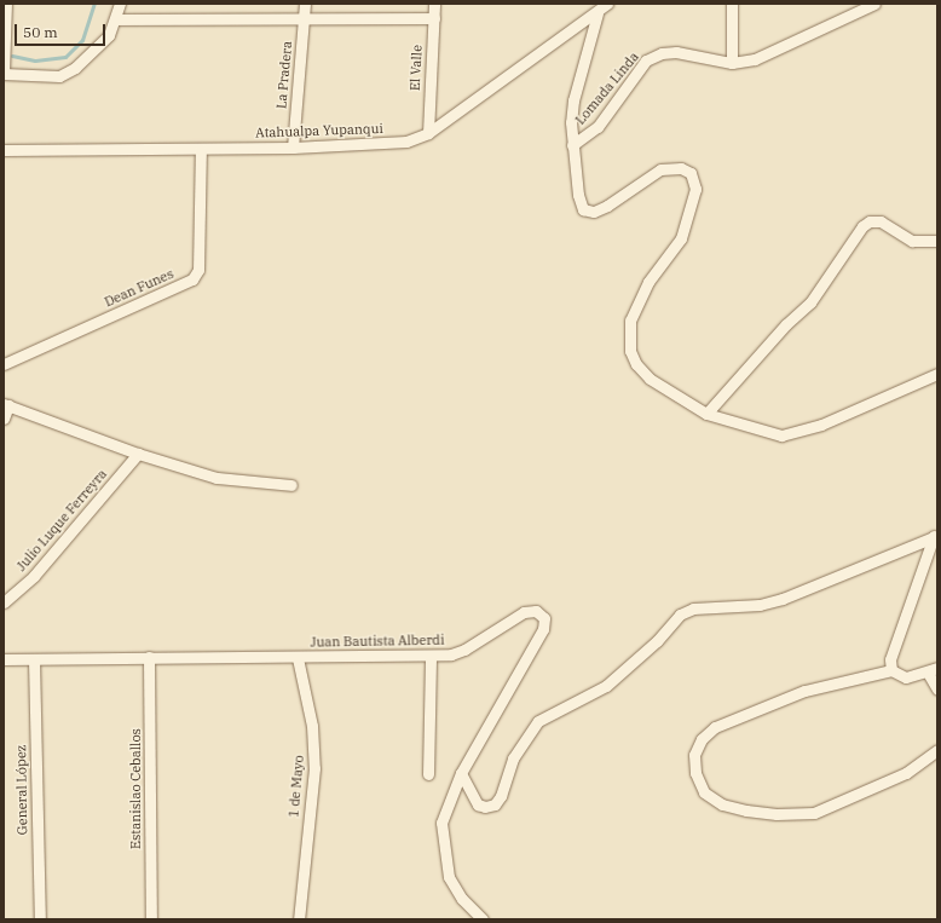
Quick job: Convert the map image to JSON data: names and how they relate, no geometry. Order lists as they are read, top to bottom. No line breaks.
{"streets":{"street":["El Valle","La Pradera","Lomada Linda","Atahualpa Yupanqui","Dean Funes","Julio Luque Ferreyra","Juan Bautista Alberdi","1 de Mayo","Estanislao Ceballos","General López"]},"crossings":[["El Valle","Atahualpa Yupanqui"],["La Pradera","Atahualpa Yupanqui"],["Lomada Linda","Atahualpa Yupanqui"],["Atahualpa Yupanqui","Dean Funes"],["Juan Bautista Alberdi","1 de Mayo"],["Juan Bautista Alberdi","Estanislao Ceballos"],["Juan Bautista Alberdi","General López"]],"scale_bar":"50 m"}
